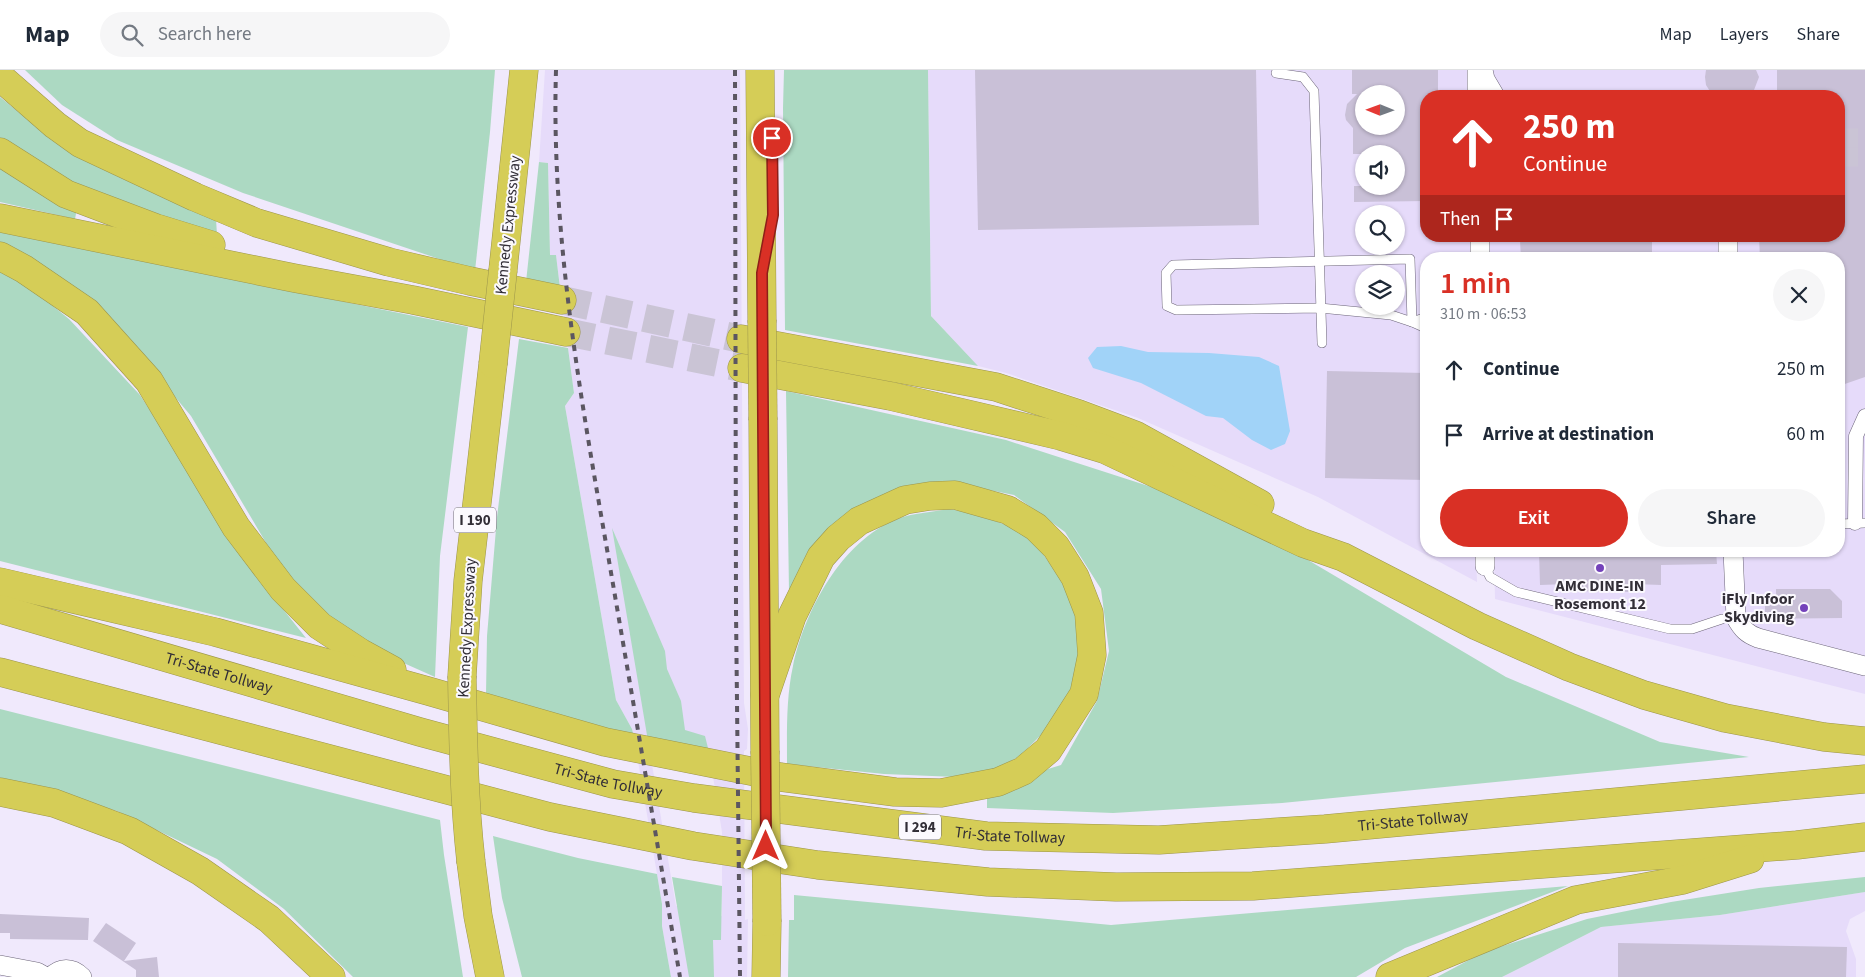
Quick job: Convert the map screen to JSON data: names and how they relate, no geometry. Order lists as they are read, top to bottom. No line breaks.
{"streets":{"highway":["Kennedy Expressway","I 190","Tri-State Tollway","I 294"]},"places":["AMC DINE-IN Rosemont 12","iFly Infoor Skydiving"],"north":"left","page":{"header":"Map","search":"Search here","nav":["Map","Layers","Share"],"turn":["250 m","Continue"],"then":"Then","heading":["1 min","310 m · 06:53"],"list":[{"name":"Continue","value":"250 m"},{"name":"Arrive at destination","value":"60 m"}],"buttons":["Exit","Share"]}}
